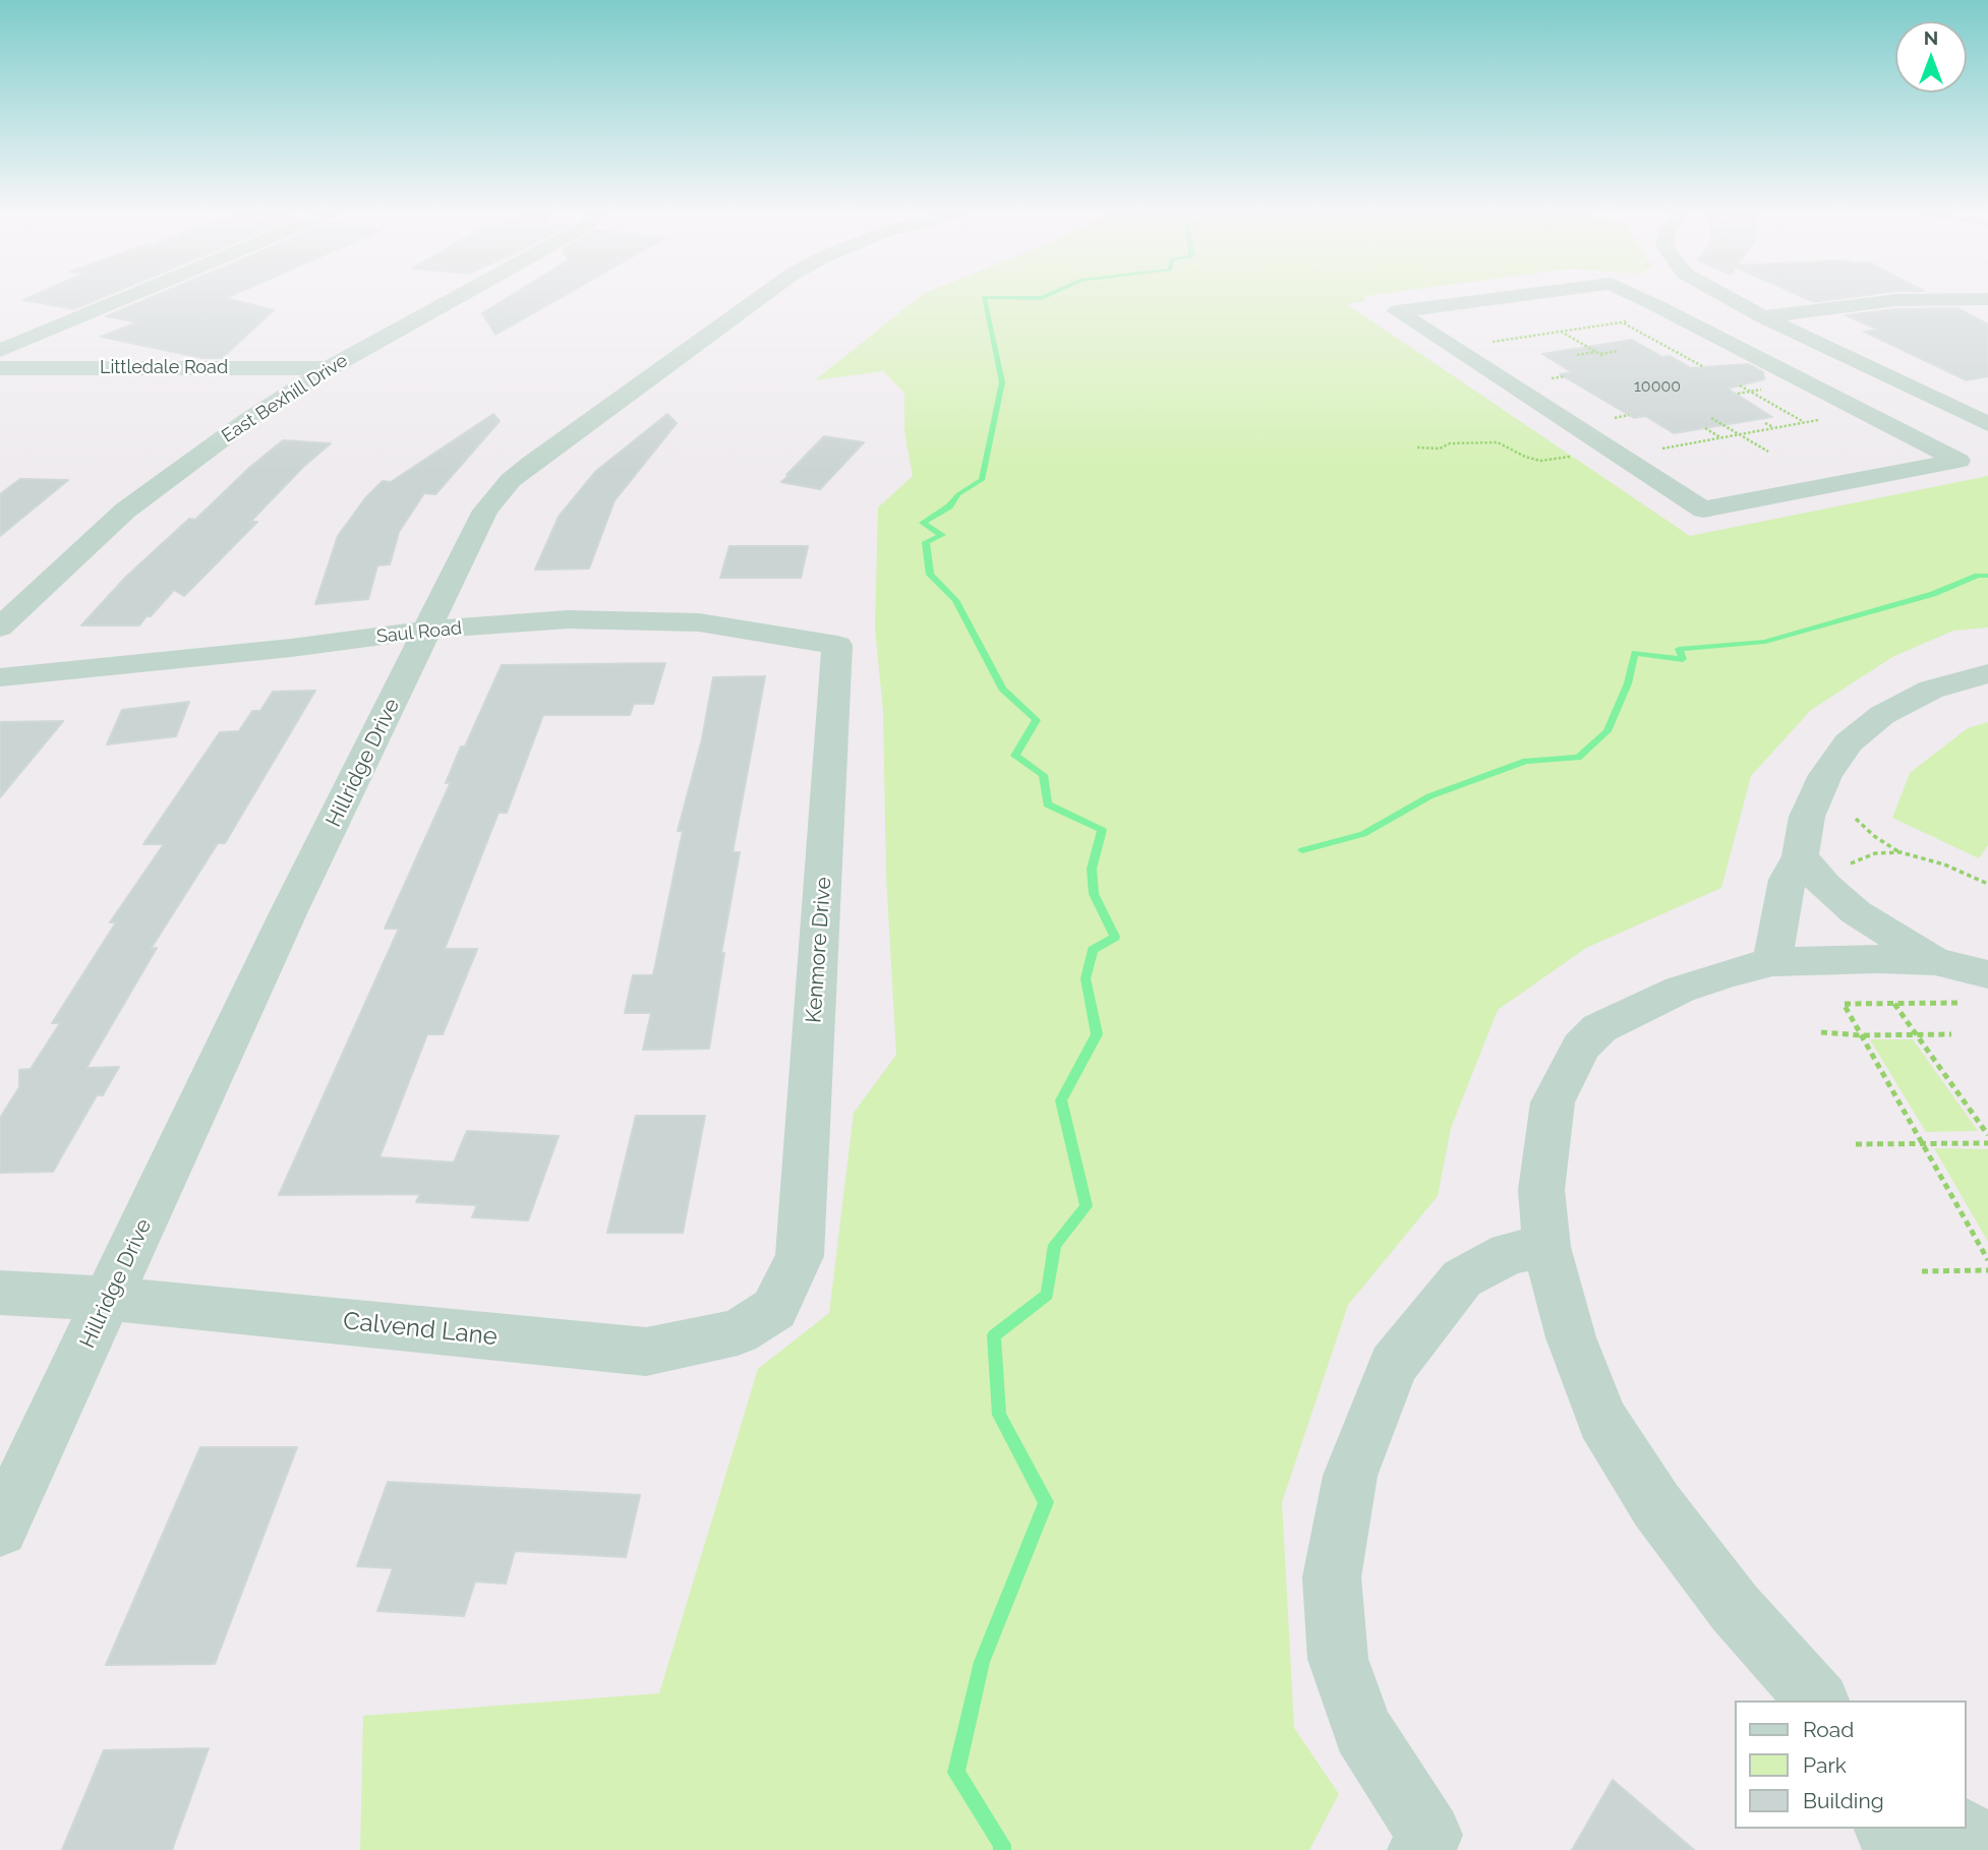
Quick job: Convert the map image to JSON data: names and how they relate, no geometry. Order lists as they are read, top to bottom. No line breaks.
{"streets":{"street":["Littledale Road","East Bexhill Drive","Saul Road","Hillridge Drive","Kenmore Drive","Calvend Lane"]},"crossings":[["Littledale Road","East Bexhill Drive"],["Saul Road","Hillridge Drive"],["Saul Road","Kenmore Drive"],["Hillridge Drive","Calvend Lane"],["Kenmore Drive","Calvend Lane"]],"house_numbers":["10000"],"legend":["Road","Park","Building"],"north":"top"}
